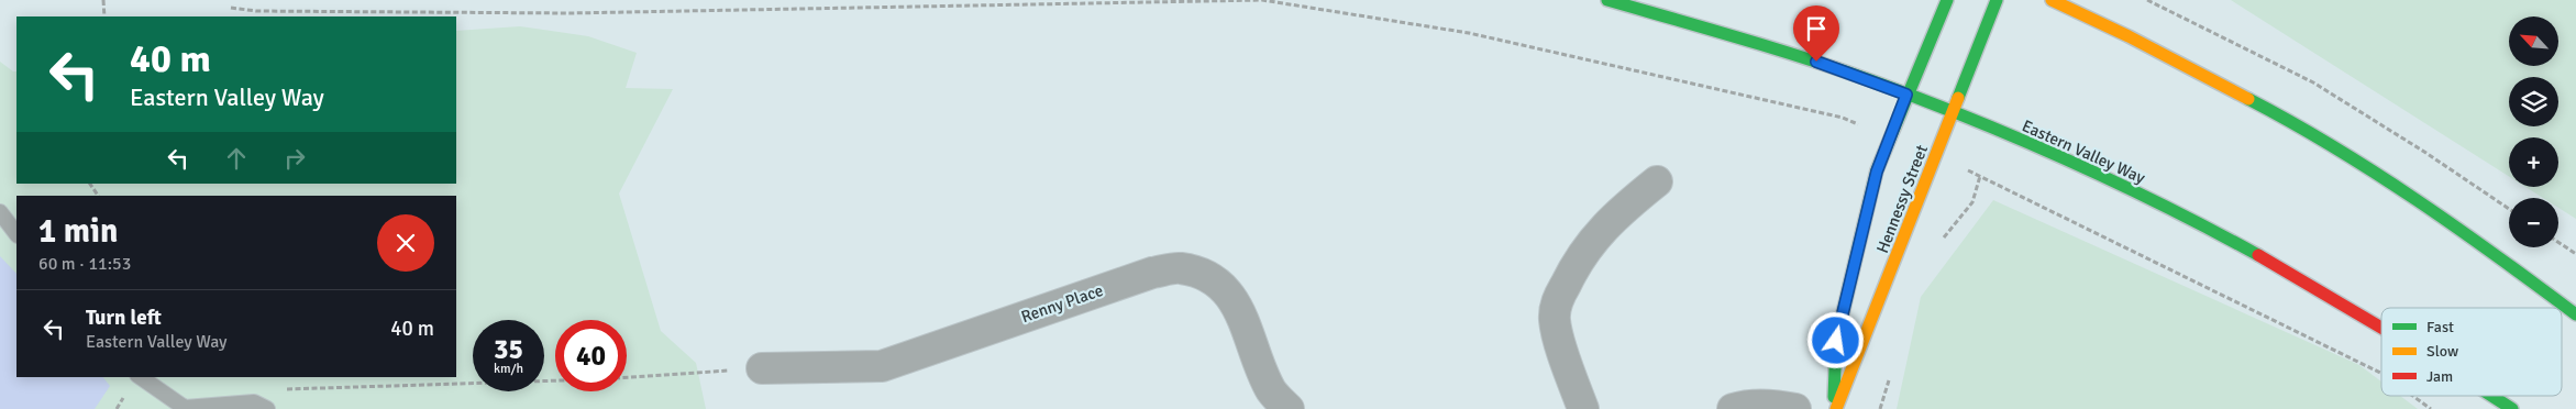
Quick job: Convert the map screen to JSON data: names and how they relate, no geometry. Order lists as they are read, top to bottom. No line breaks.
{"streets":{"main road":["Eastern Valley Way","Hennessy Street"],"street":["Renny Place"]},"crossings":[["Eastern Valley Way","Hennessy Street"]],"legend":["Fast","Slow","Jam"],"north":"top left","page":{"map_buttons":["+","−"],"turn":["40 m","Eastern Valley Way"],"heading":["1 min","60 m · 11:53"],"list":[{"name":"Turn left","note":"Eastern Valley Way","value":"40 m"}],"speed":"35 km/h","limit":"40"}}
